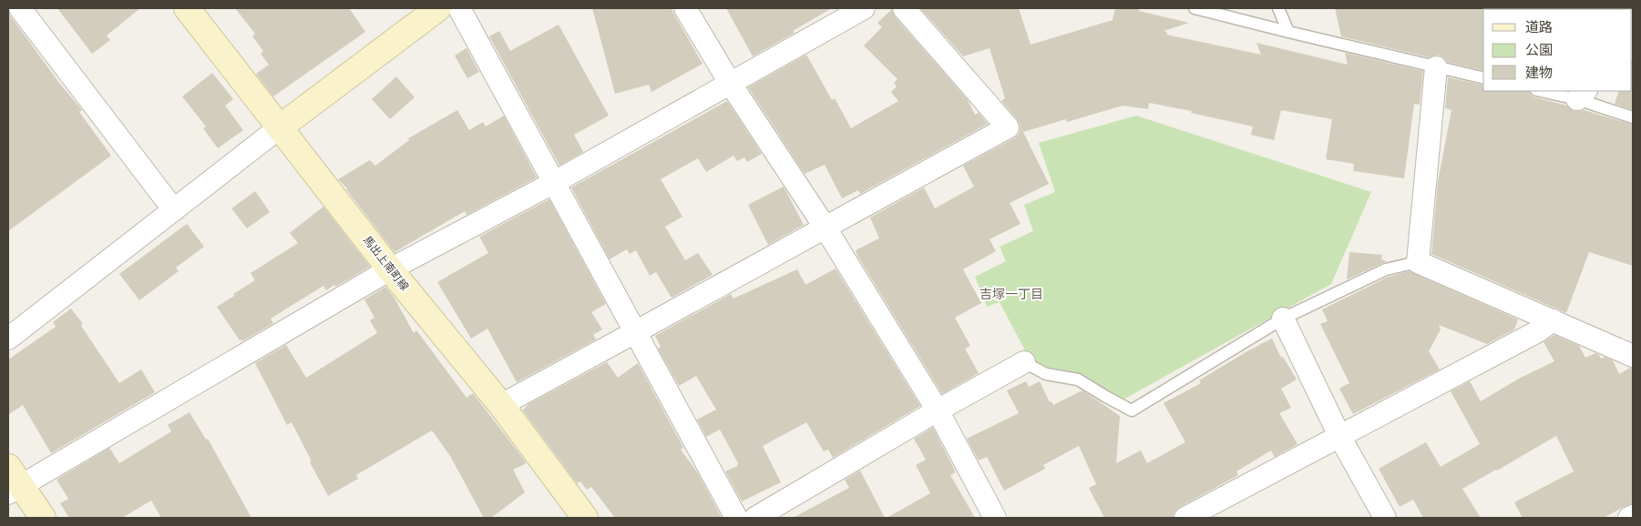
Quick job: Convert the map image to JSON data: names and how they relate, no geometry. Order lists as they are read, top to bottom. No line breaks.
{"streets":{"main road":["馬出上南町線"]},"districts":["吉塚一丁目"],"legend":["道路","公園","建物"]}
